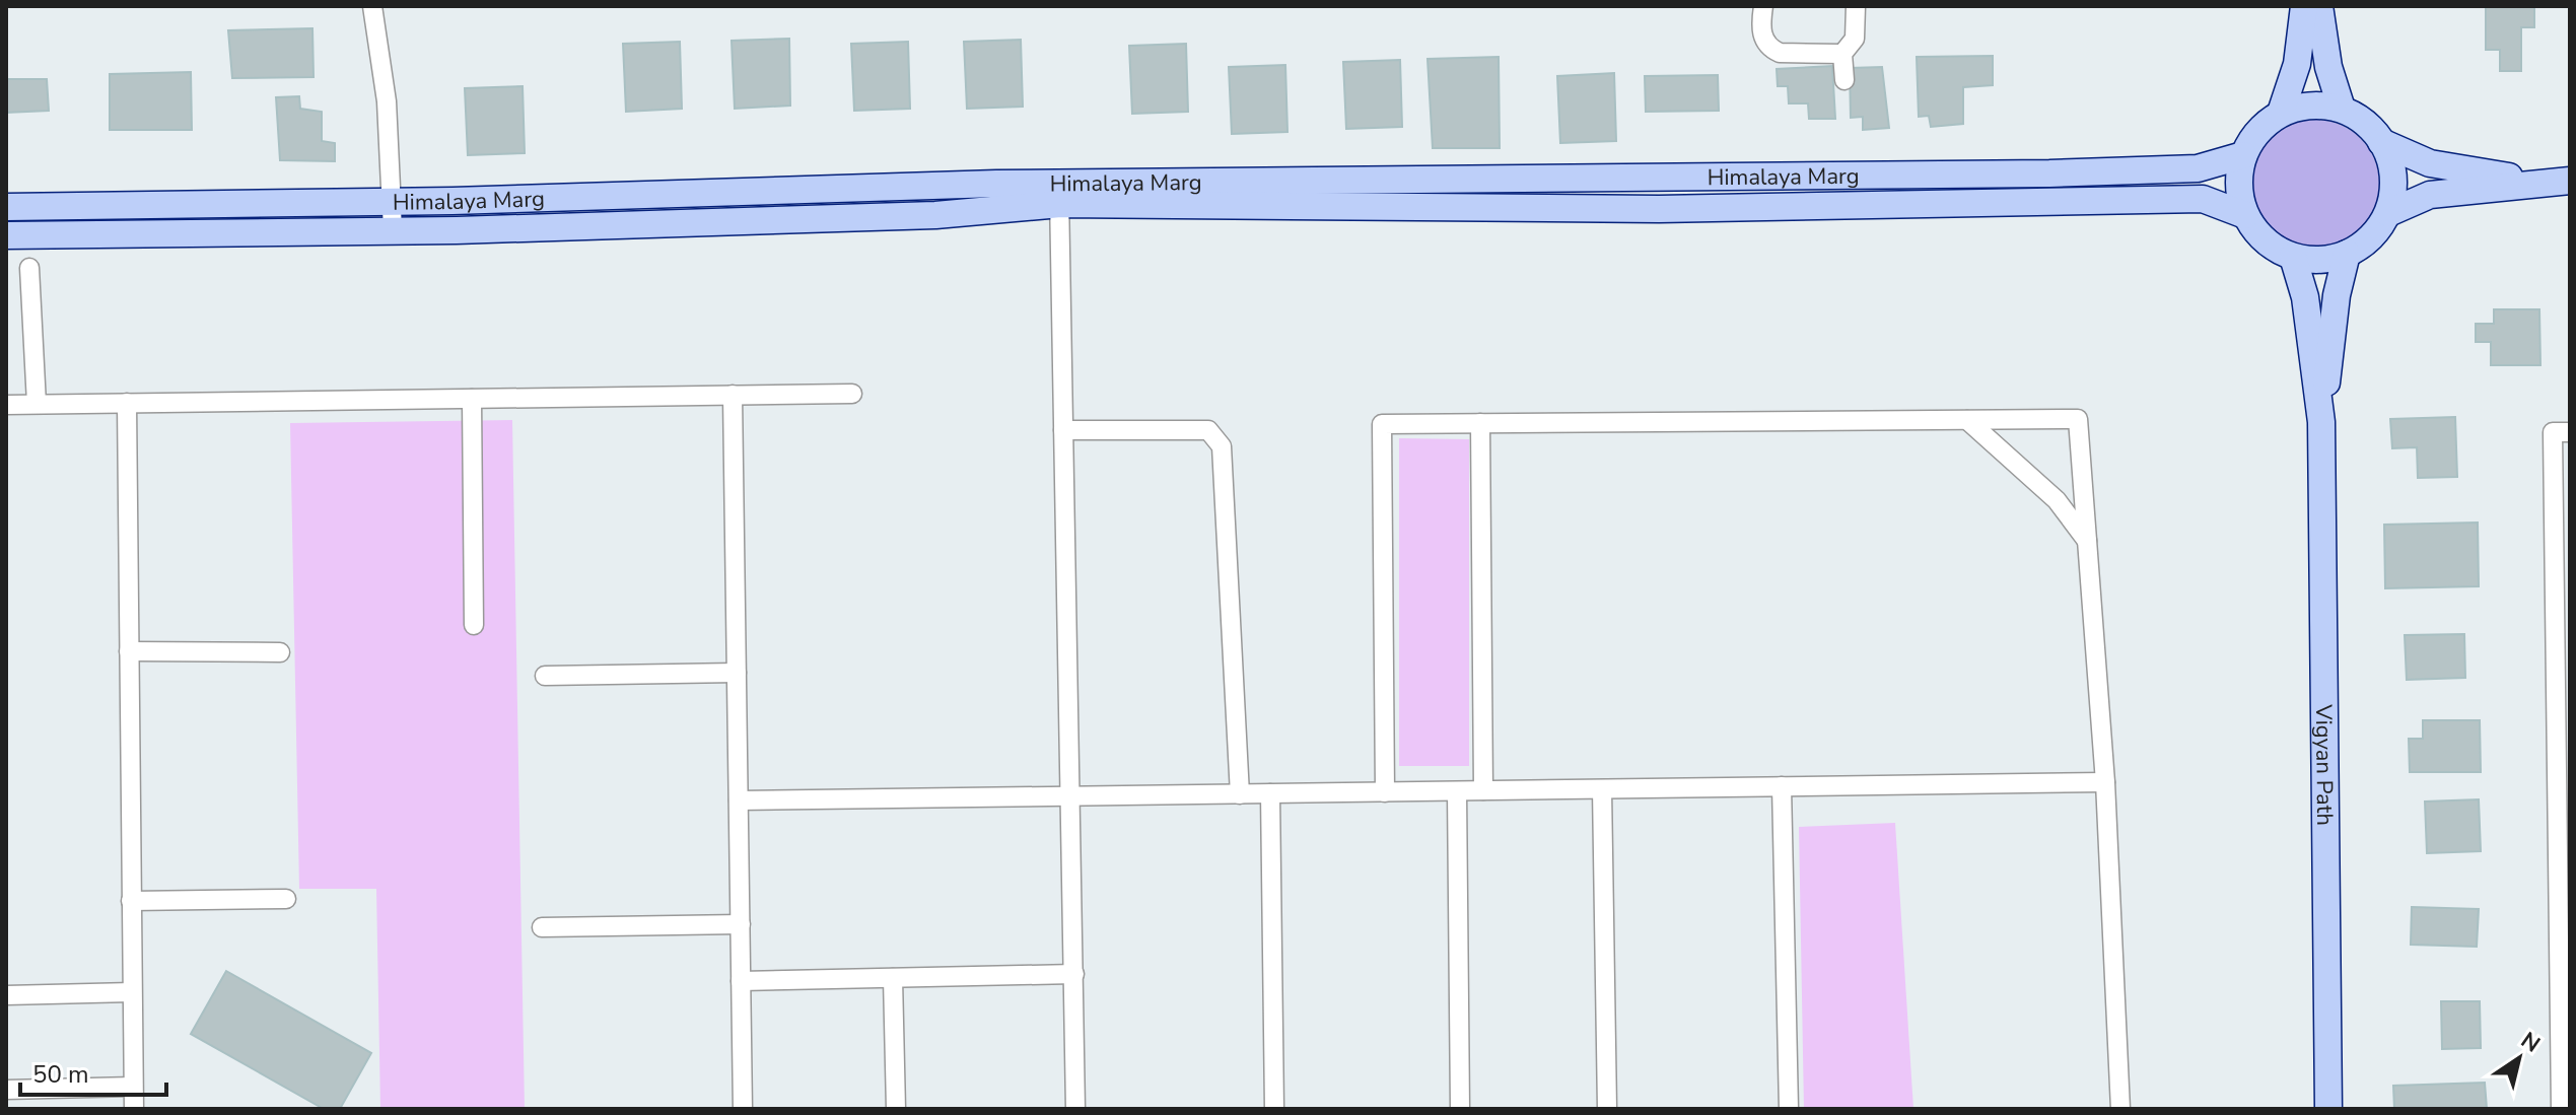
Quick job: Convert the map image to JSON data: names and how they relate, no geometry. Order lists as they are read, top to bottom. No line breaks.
{"streets":{"main road":["Himalaya Marg","Vigyan Path"]},"crossings":[["Himalaya Marg","Vigyan Path"]],"scale_bar":"50 m","north":"top right"}
